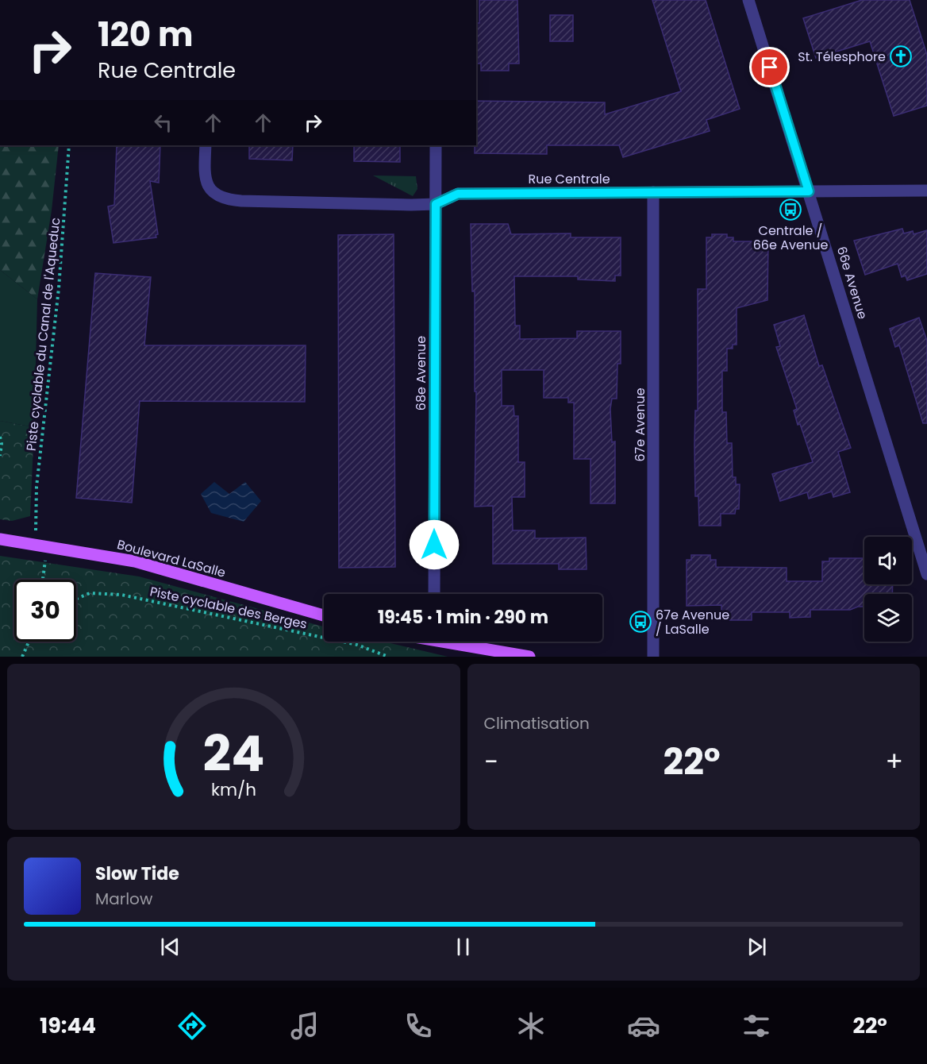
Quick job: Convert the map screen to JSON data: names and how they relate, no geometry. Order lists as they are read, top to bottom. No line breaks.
{"streets":{"main road":["Boulevard LaSalle"],"street":["Rue Centrale","66e Avenue","68e Avenue","67e Avenue"],"path":["Piste cyclable du Canal de l'Aqueduc","Piste cyclable des Berges"]},"crossings":[["Rue Centrale","66e Avenue"],["Rue Centrale","68e Avenue"],["Rue Centrale","67e Avenue"]],"places":{"church":["St. Télesphore"],"bus stop":["Centrale / 66e Avenue","67e Avenue / LaSalle"]},"page":{"turn":["120 m","Rue Centrale"],"limit":"30","trip":"19:45 · 1 min · 290 m","tile":"Climatisation","heat":["−","22°","+"],"song":["Slow Tide","Marlow"],"tabs":["19:44","22°"],"gauge":["24","km/h"]}}
